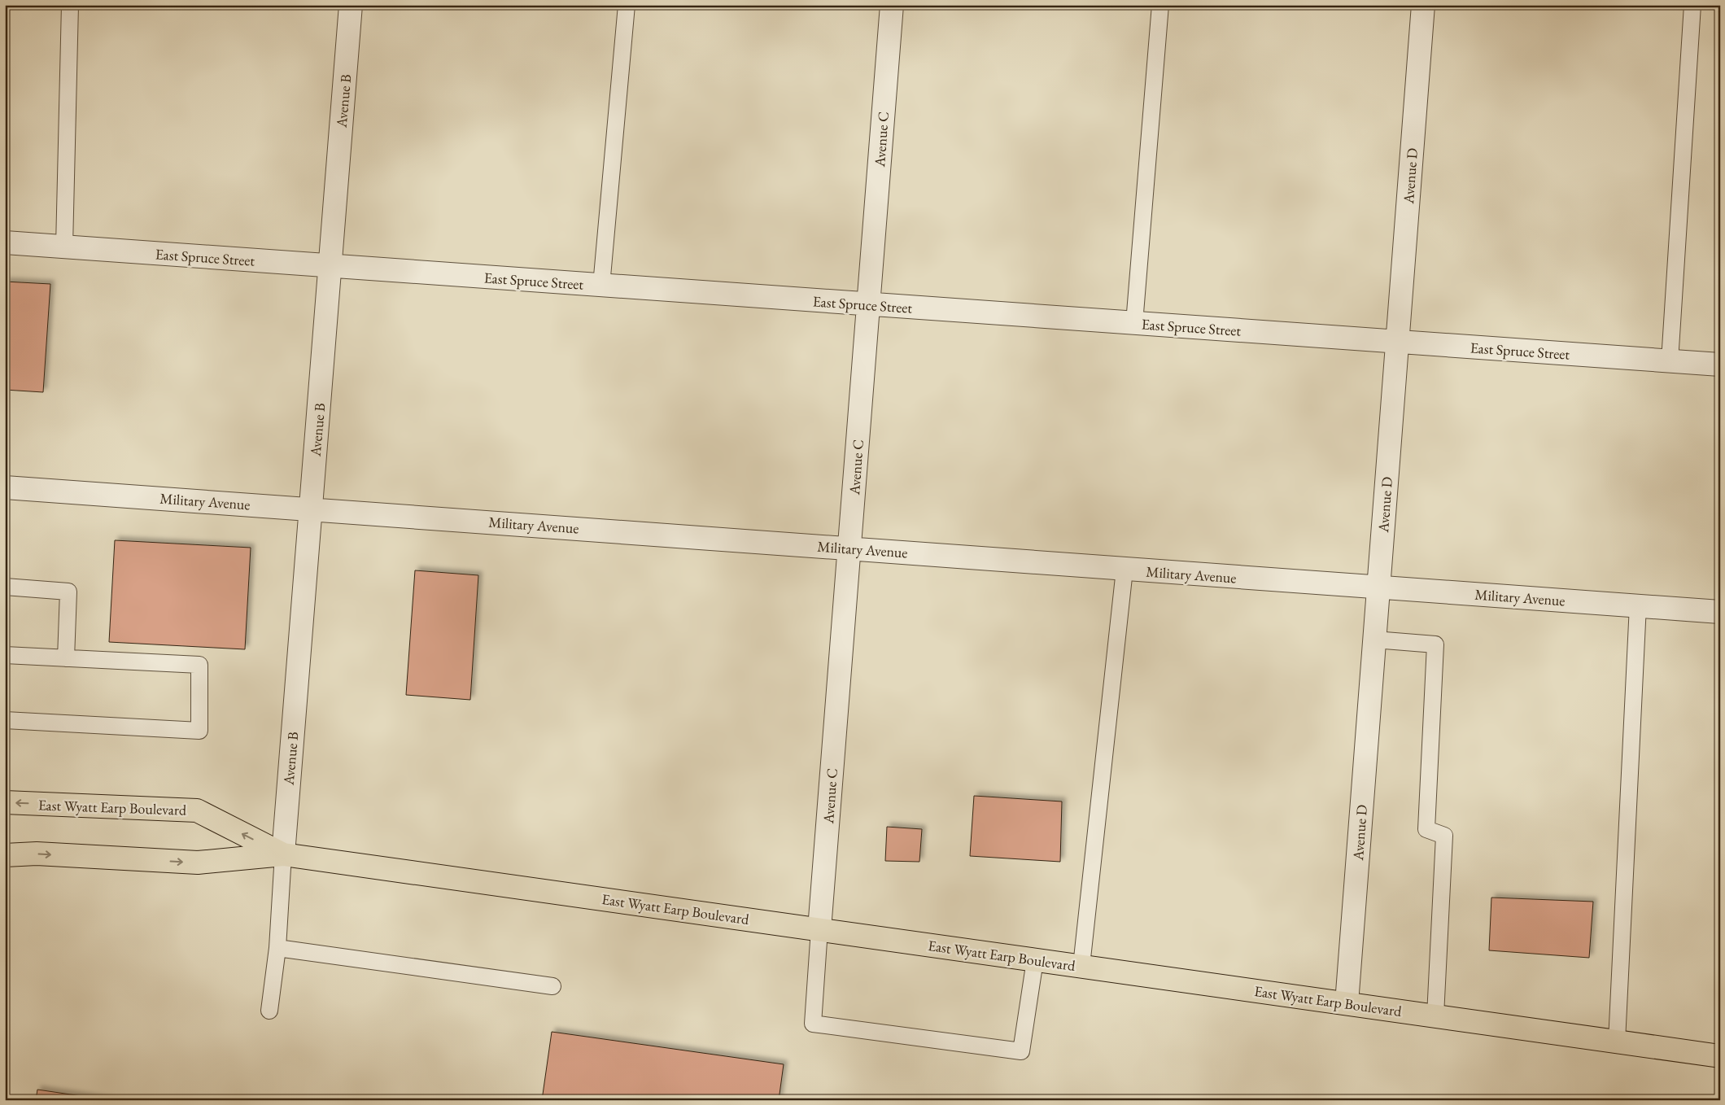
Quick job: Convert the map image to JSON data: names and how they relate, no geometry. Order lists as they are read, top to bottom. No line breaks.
{"streets":{"main road":["East Wyatt Earp Boulevard"],"street":["Avenue B","Avenue C","Avenue D","East Spruce Street","Military Avenue"]},"crossings":[["Avenue B","East Spruce Street"],["Avenue B","Military Avenue"],["Avenue B","East Wyatt Earp Boulevard"],["Avenue C","East Spruce Street"],["Avenue C","Military Avenue"],["Avenue C","East Wyatt Earp Boulevard"],["Avenue D","East Spruce Street"],["Avenue D","Military Avenue"],["Avenue D","East Wyatt Earp Boulevard"]]}
